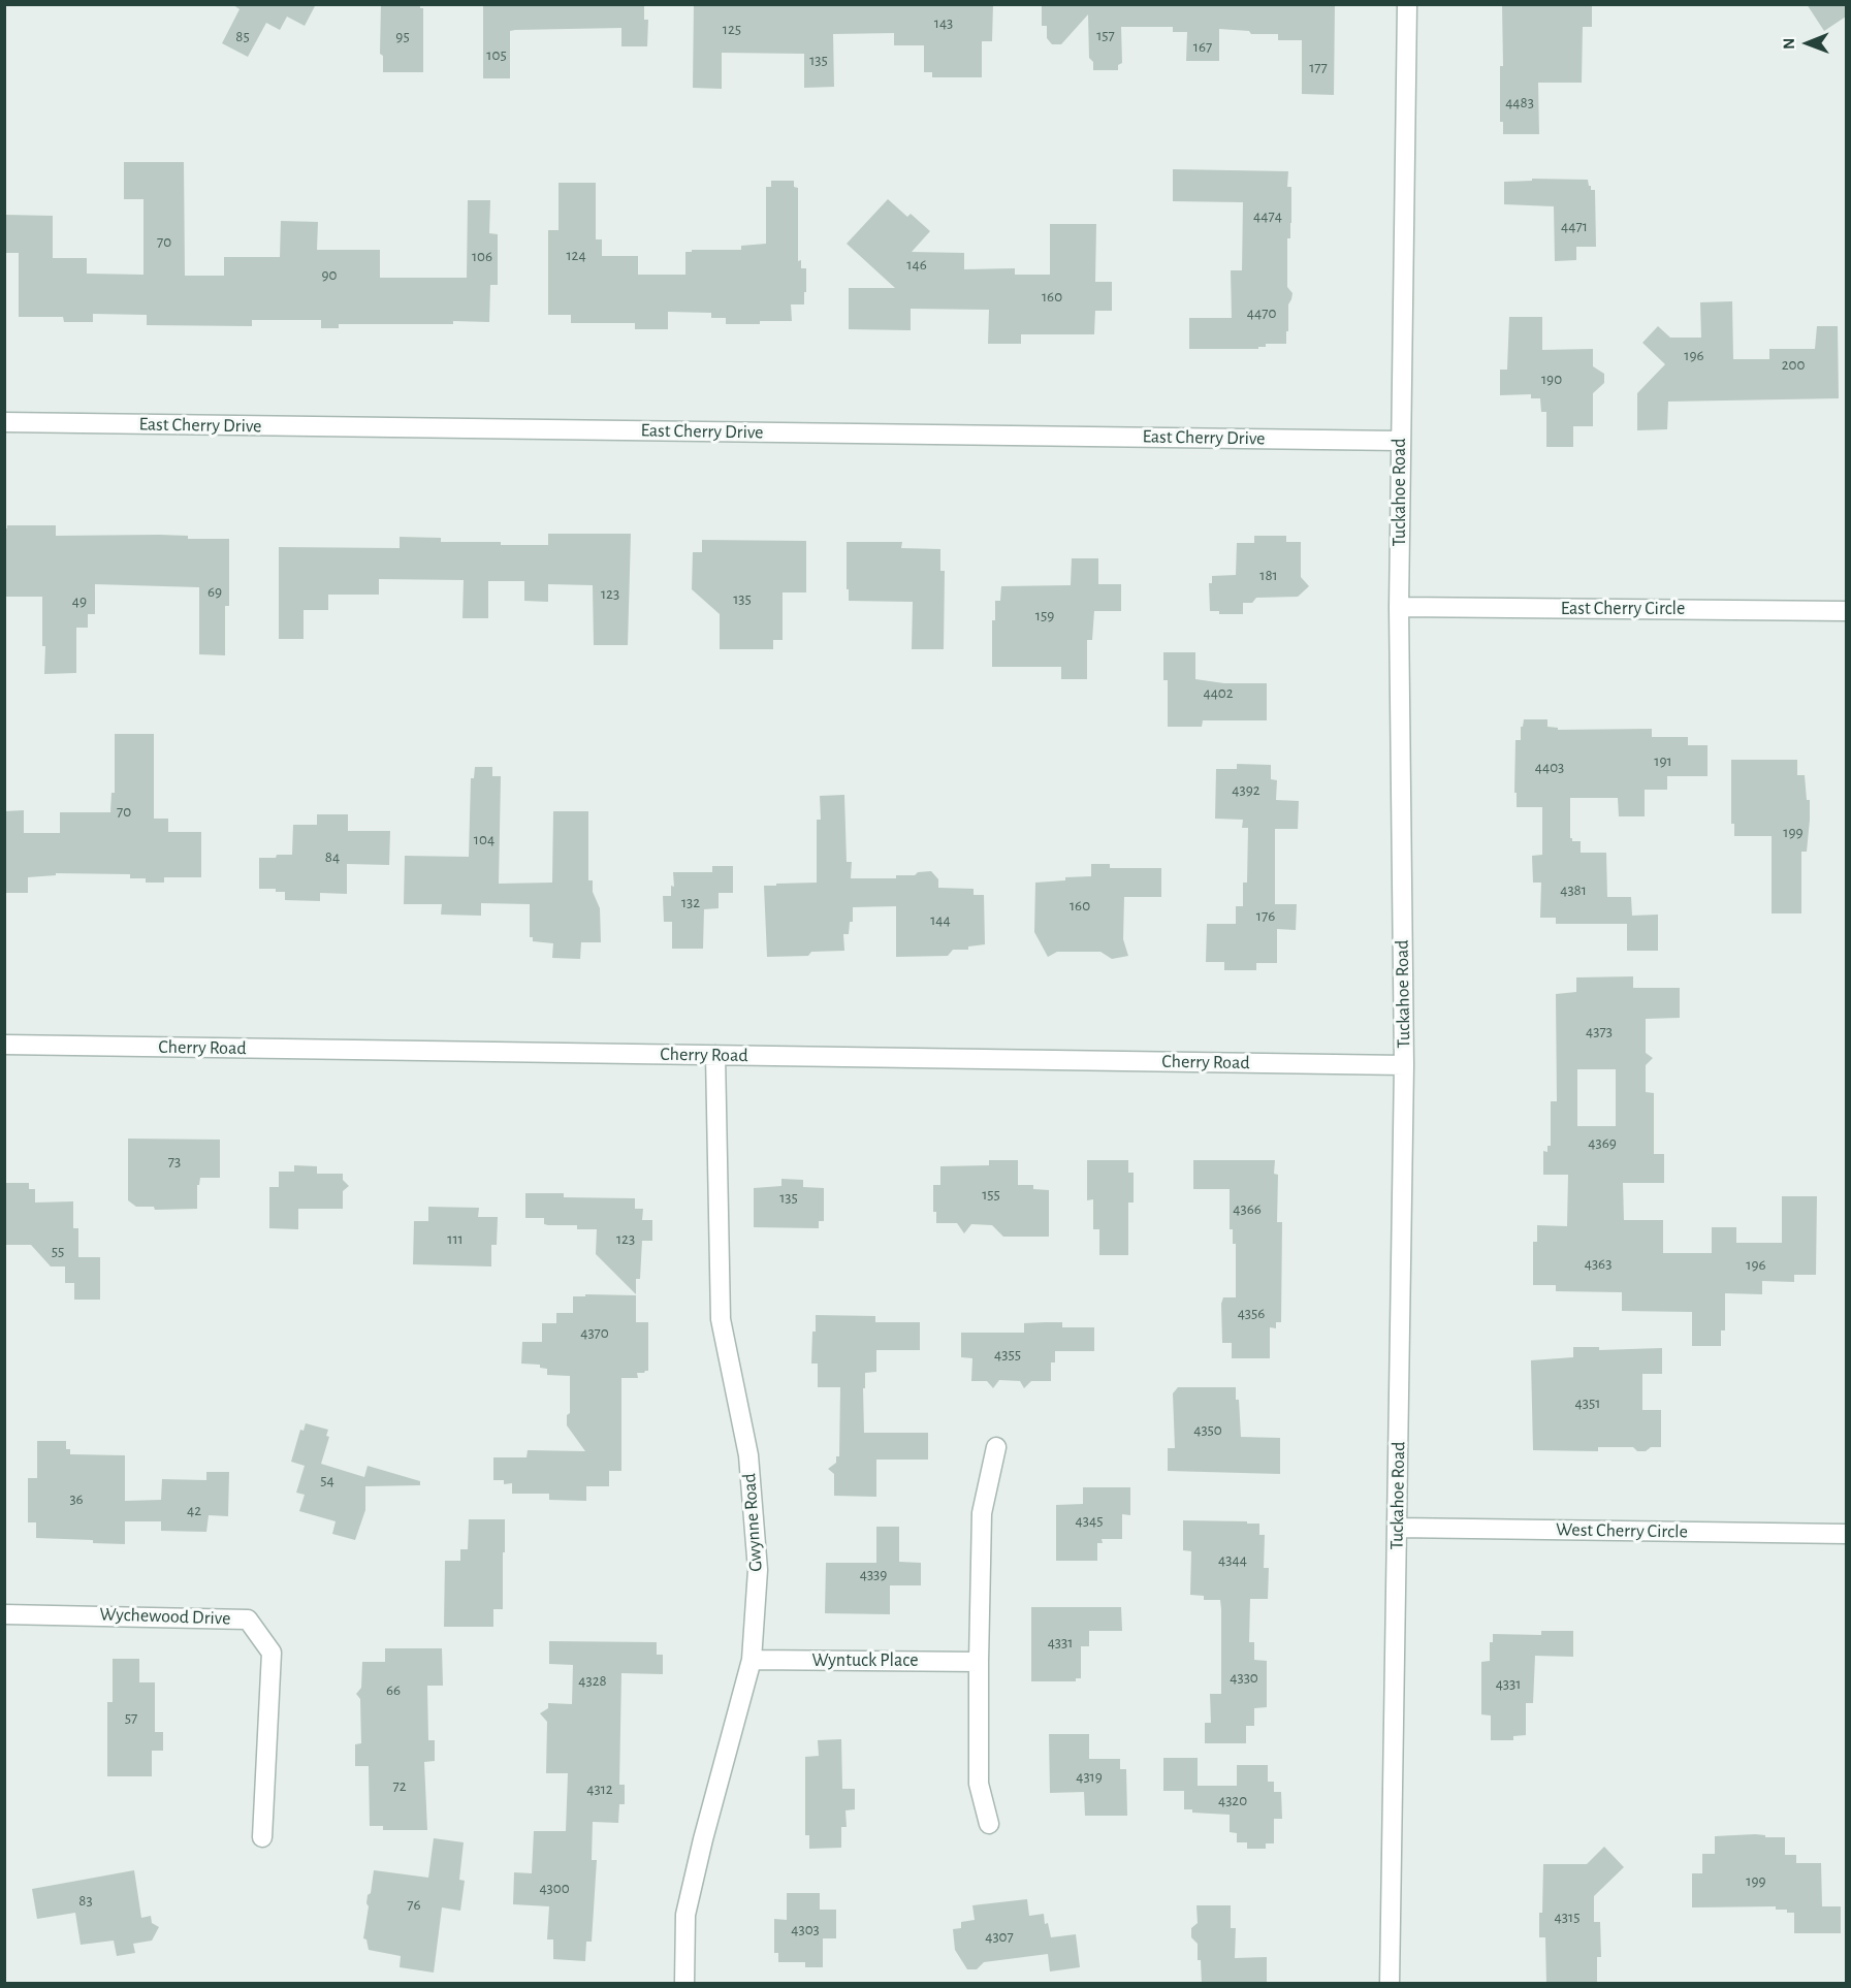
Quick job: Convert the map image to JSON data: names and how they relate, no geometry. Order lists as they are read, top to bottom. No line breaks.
{"streets":{"street":["East Cherry Drive","Tuckahoe Road","East Cherry Circle","Cherry Road","Gwynne Road","West Cherry Circle","Wychewood Drive","Wyntuck Place"]},"crossings":[["East Cherry Drive","Tuckahoe Road"],["Tuckahoe Road","East Cherry Circle"],["Tuckahoe Road","Cherry Road"],["Tuckahoe Road","West Cherry Circle"],["Cherry Road","Gwynne Road"],["Gwynne Road","Wyntuck Place"]],"house_numbers":["143","125","157","85","95","167","105","135","177","4483","4474","4471","70","124","106","146","90","160","4470","196","200","190","181","69","123","135","49","159","4402","191","4403","4392","70","199","104","84","4381","132","160","176","144","4373","4369","73","155","135","4366","111","123","55","4363","196","4356","4370","4355","4351","4350","54","36","42","4345","4344","4339","4331","4330","4328","4331","66","57","4319","72","4312","4320","199","4300","83","76","4315","4303","4307"],"north":"left"}
